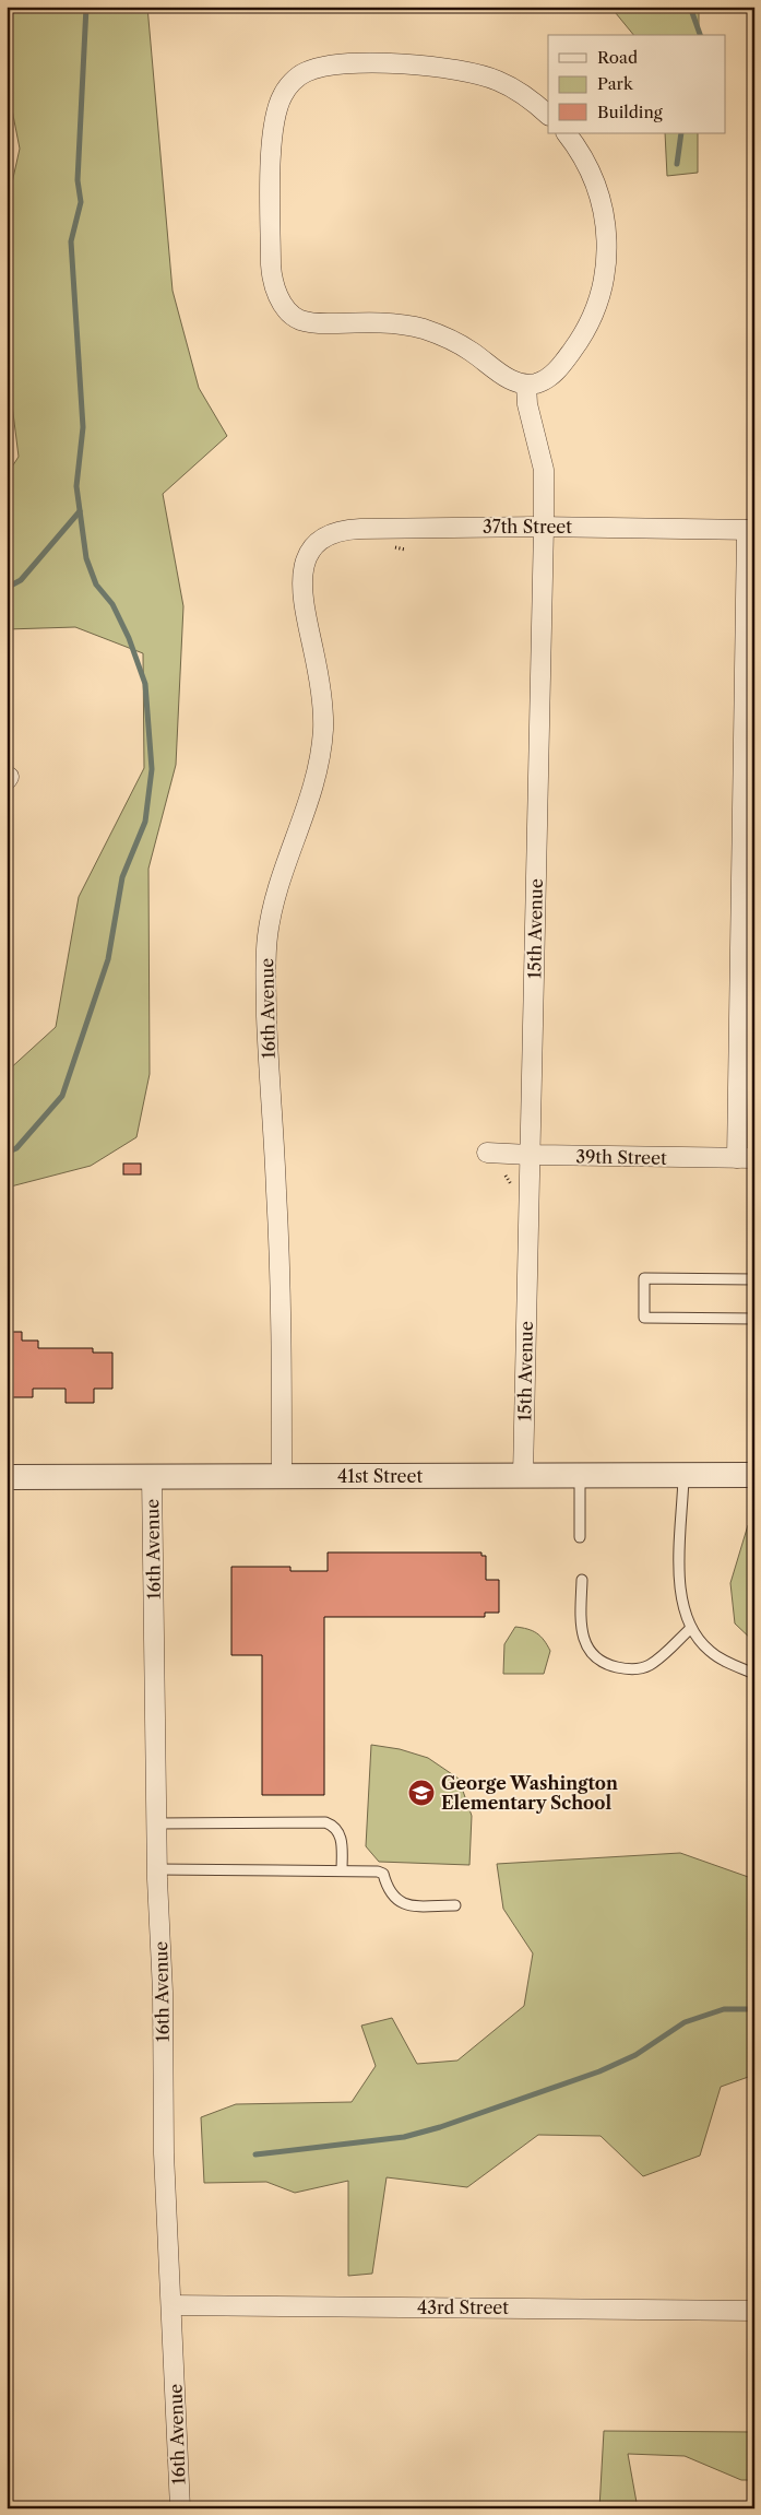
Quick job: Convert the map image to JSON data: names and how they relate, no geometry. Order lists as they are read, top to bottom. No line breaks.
{"streets":{"street":["37th Street","15th Avenue","16th Avenue","39th Street","41st Street","43rd Street"]},"crossings":[["37th Street","15th Avenue"],["37th Street","16th Avenue"],["15th Avenue","39th Street"],["15th Avenue","41st Street"],["16th Avenue","41st Street"],["16th Avenue","43rd Street"]],"places":{"school or university":["George Washington Elementary School"]},"legend":["Road","Park","Building"]}
